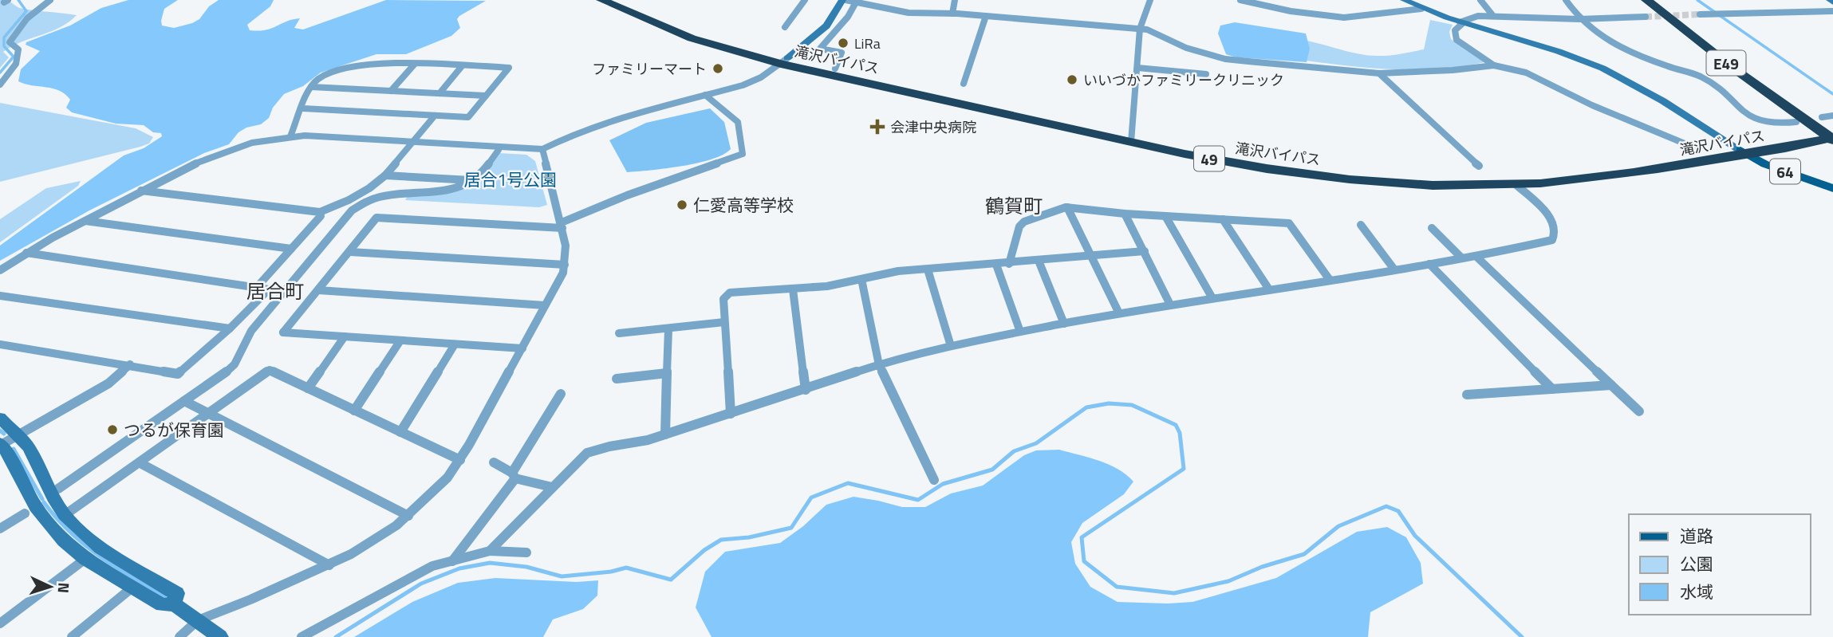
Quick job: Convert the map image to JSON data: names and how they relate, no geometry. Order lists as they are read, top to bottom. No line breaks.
{"streets":{"highway":["滝沢バイパス","E49","49"],"main road":["64"]},"crossings":[["滝沢バイパス","E49"],["滝沢バイパス","64"]],"districts":["鶴賀町","居合町"],"parks":["居合1号公園"],"places":{"other":["LiRa","ファミリーマート","いいづかファミリークリニック","仁愛高等学校","つるが保育園"],"health":["会津中央病院"]},"legend":["道路","公園","水域"],"north":"right"}
